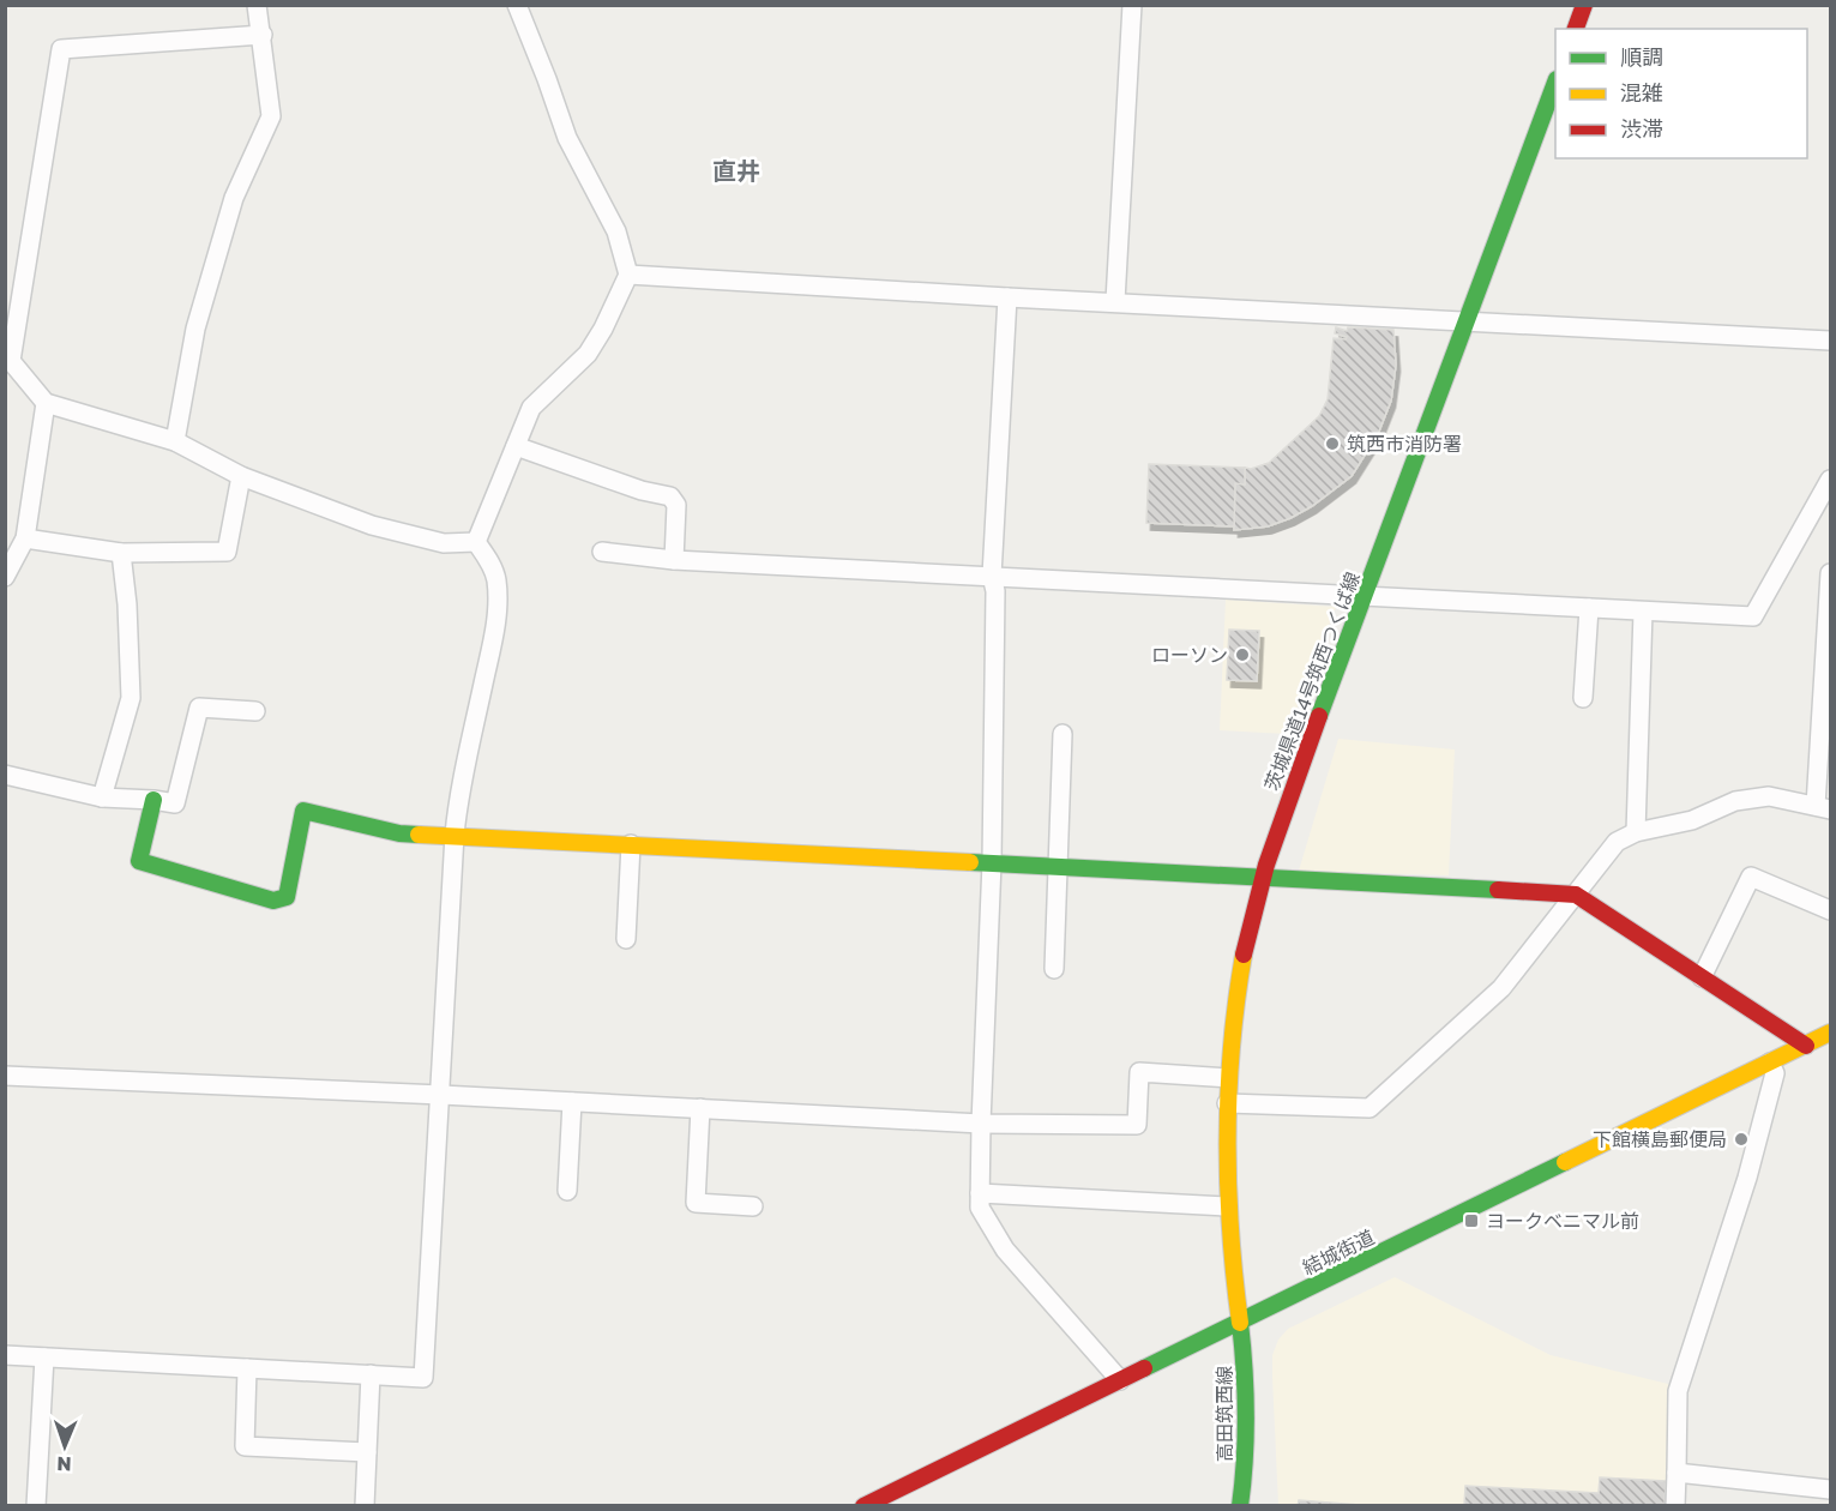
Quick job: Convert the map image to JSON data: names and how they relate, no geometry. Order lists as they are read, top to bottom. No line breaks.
{"streets":{"main road":["茨城県道14号筑西つくば線","結城街道","高田筑西線"]},"crossings":[["茨城県道14号筑西つくば線","結城街道"],["茨城県道14号筑西つくば線","高田筑西線"],["結城街道","高田筑西線"]],"districts":["直井"],"places":{"other":["筑西市消防署","ローソン","下館横島郵便局"],"transit":["ヨークベニマル前"]},"legend":["順調","混雑","渋滞"],"north":"bottom"}
